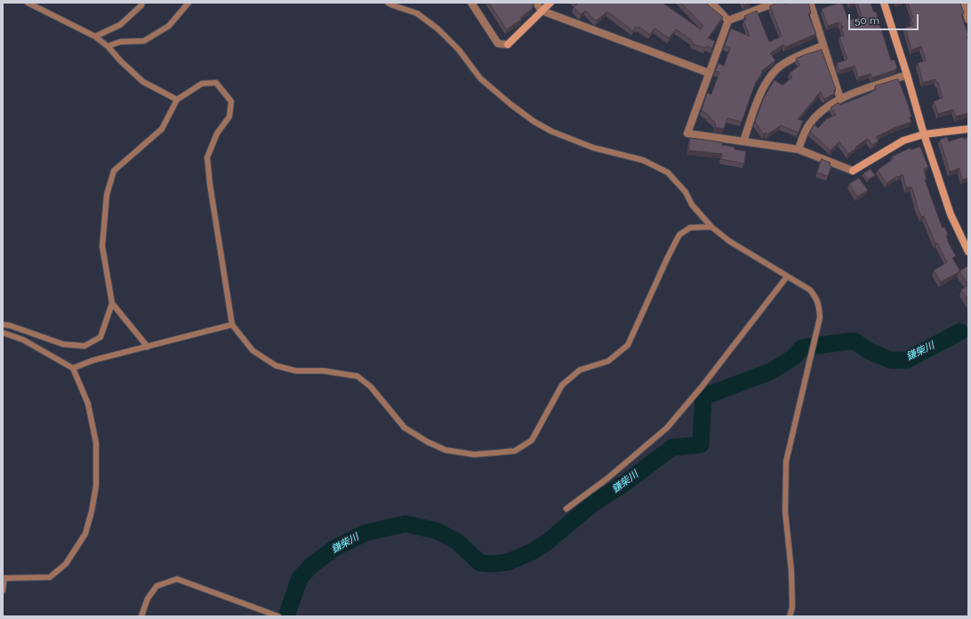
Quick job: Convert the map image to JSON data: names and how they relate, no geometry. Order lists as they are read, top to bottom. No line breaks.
{"water":["鎌柴川"],"scale_bar":"50 m"}
